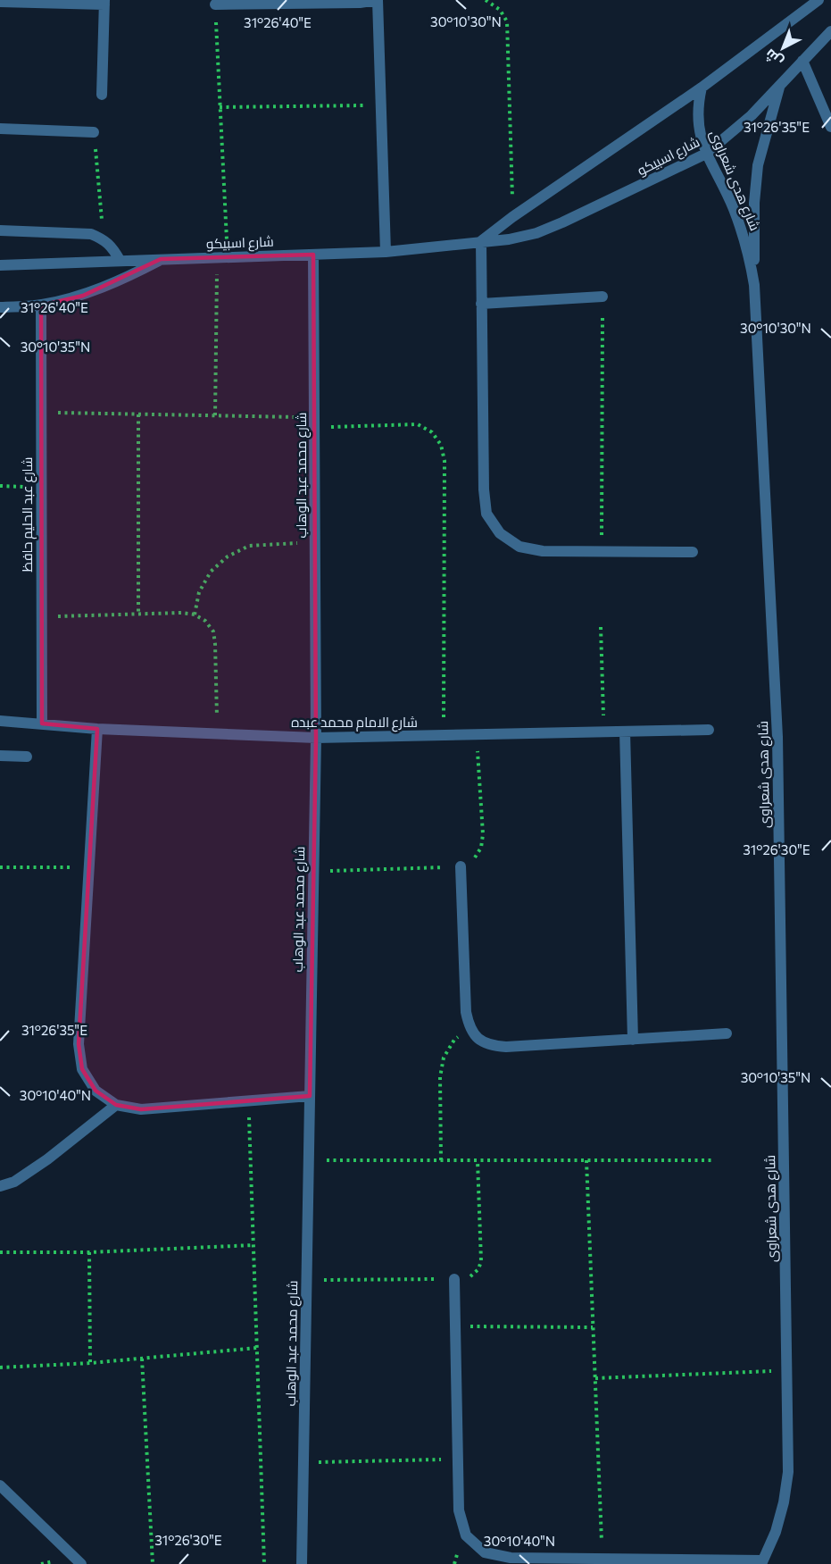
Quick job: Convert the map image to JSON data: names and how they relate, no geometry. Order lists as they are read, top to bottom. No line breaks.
{"streets":{"street":["شارع اسبيكو","شارع هدى شعراوى","شارع محمد عبد الوهاب","شارع عبد الحليم حافظ","شارع الامام محمد عبده"]},"crossings":[["شارع اسبيكو","شارع هدى شعراوى"],["شارع اسبيكو","شارع محمد عبد الوهاب"],["شارع محمد عبد الوهاب","شارع الامام محمد عبده"],["شارع عبد الحليم حافظ","شارع الامام محمد عبده"]],"north":"bottom left","coordinates":["30°10'30\"N","31°26'40\"E","31°26'35\"E","30°10'35\"N","31°26'30\"E","30°10'40\"N"]}
